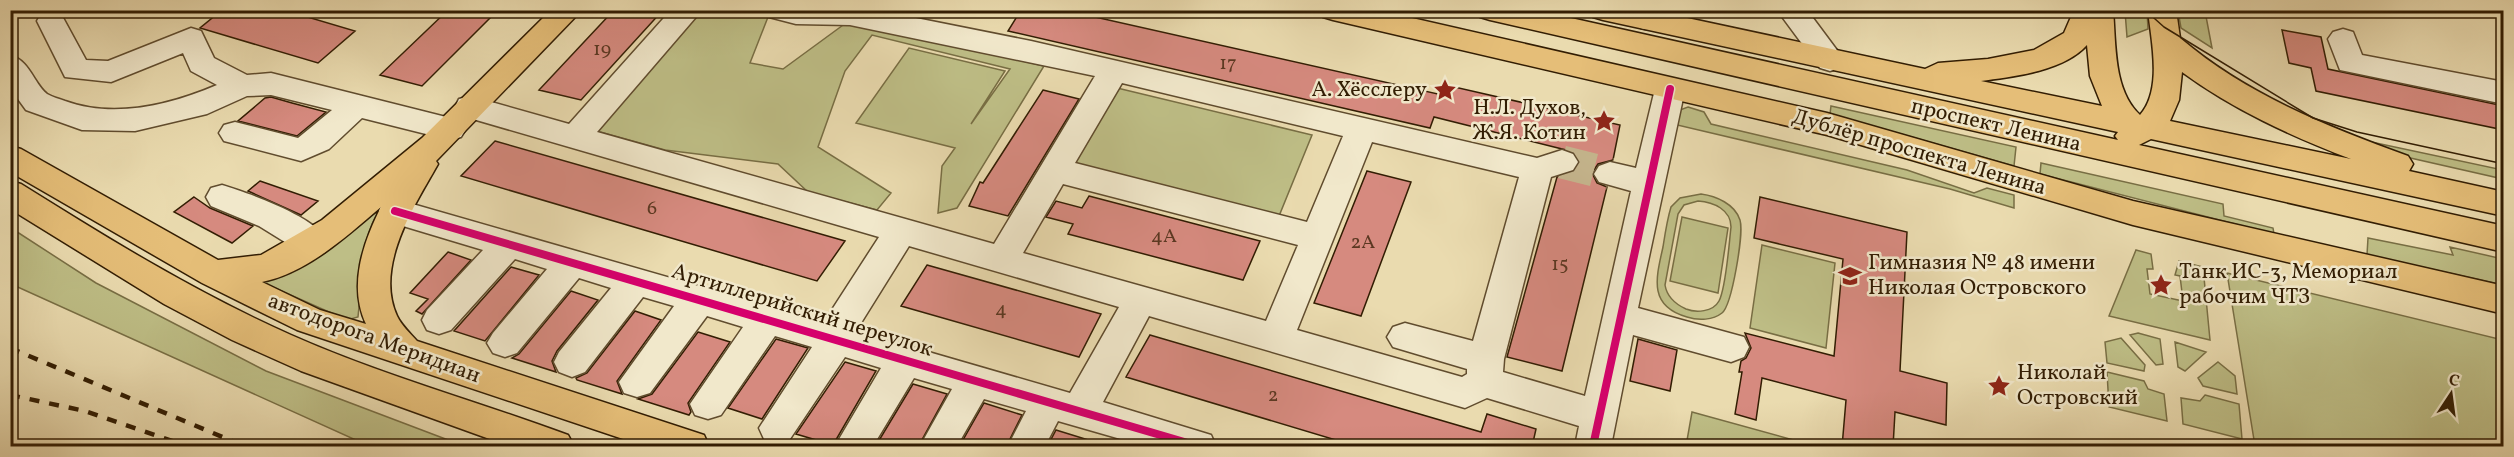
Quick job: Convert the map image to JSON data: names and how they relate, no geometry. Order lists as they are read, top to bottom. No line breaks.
{"streets":{"main road":["проспект Ленина","Дублёр проспекта Ленина","автодорога Меридиан"],"street":["Артиллерийский переулок"]},"places":{"place":["А. Хёсслеру","Н.Л. Духов, Ж.Я. Котин","Танк ИС-3, Мемориал рабочим ЧТЗ","Николай Островский"],"school or university":["Гимназия № 48 имени Николая Островского"]},"house_numbers":["19","17","6","4А","2А","15","4","2"],"north":"top"}
